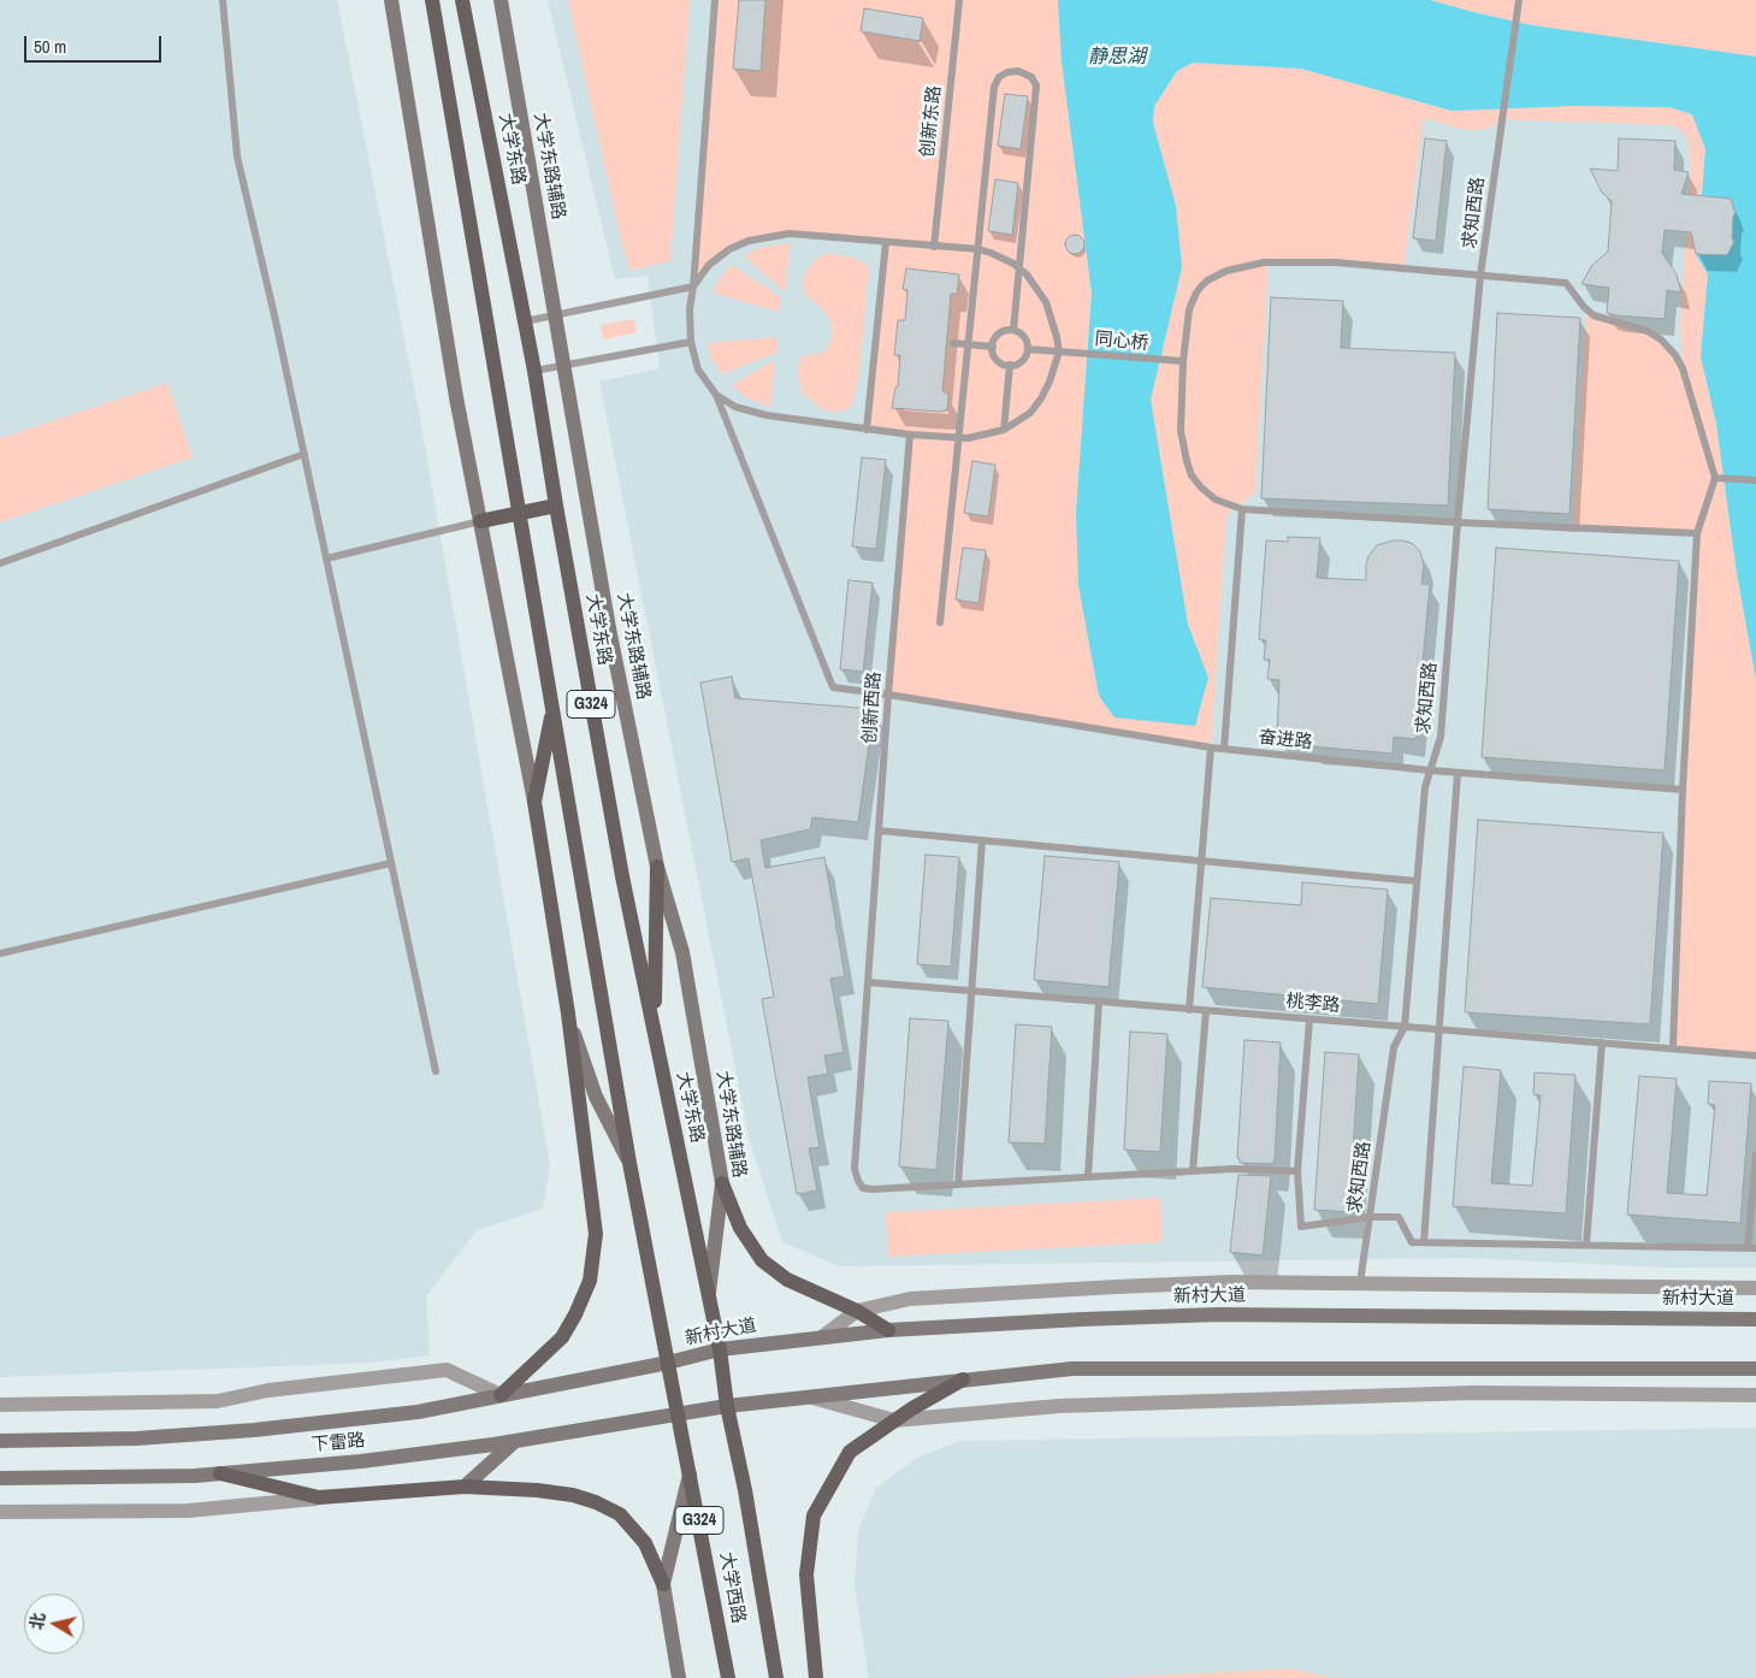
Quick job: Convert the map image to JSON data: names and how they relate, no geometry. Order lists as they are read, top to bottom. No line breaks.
{"streets":{"main road":["大学东路","大学东路辅路","G324","新村大道","下雷路","大学西路"],"lane":["创新东路","求知西路","同心桥","创新西路","奋进路","桃李路"]},"crossings":[["大学东路","大学东路辅路"],["大学东路","新村大道"],["大学东路","大学西路"],["求知西路","奋进路"],["求知西路","桃李路"],["G324","新村大道"],["G324","下雷路"],["G324","大学西路"],["创新西路","奋进路"],["创新西路","桃李路"],["新村大道","下雷路"],["新村大道","大学西路"],["下雷路","大学西路"]],"water":["静思湖"],"scale_bar":"50 m","north":"left"}
